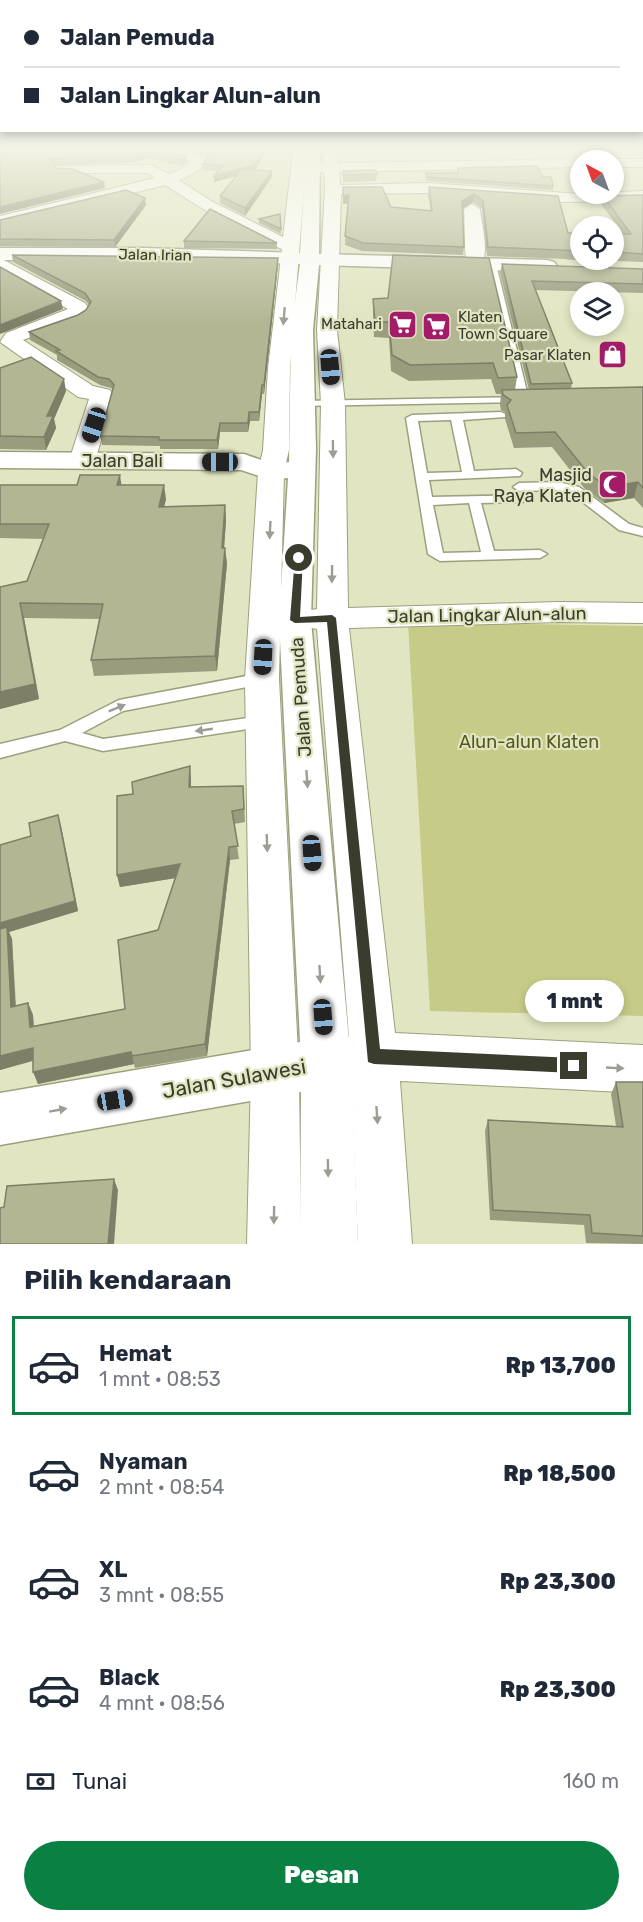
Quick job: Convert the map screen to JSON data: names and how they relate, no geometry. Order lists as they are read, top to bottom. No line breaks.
{"streets":{"main road":["Jalan Irian","Jalan Bali","Jalan Pemuda","Jalan Sulawesi"],"street":["Jalan Lingkar Alun-alun"]},"crossings":[["Jalan Irian","Jalan Pemuda"],["Jalan Bali","Jalan Pemuda"],["Jalan Lingkar Alun-alun","Jalan Pemuda"]],"one_way":["Jalan Sulawesi"],"parks":["Alun-alun Klaten"],"places":{"supermarket":["Matahari","Klaten Town Square"],"shop":["Pasar Klaten"],"mosque":["Masjid Raya Klaten"]},"north":"top left","page":{"banner":["Jalan Pemuda","Jalan Lingkar Alun-alun"],"bubble":"1 mnt","heading":"Pilih kendaraan","list":[{"name":"Hemat","note":"1 mnt · 08:53","value":"Rp 13,700"},{"name":"Nyaman","note":"2 mnt · 08:54","value":"Rp 18,500"},{"name":"XL","note":"3 mnt · 08:55","value":"Rp 23,300"},{"name":"Black","note":"4 mnt · 08:56","value":"Rp 23,300"}],"pay":["Tunai","160 m"],"buttons":"Pesan"}}
